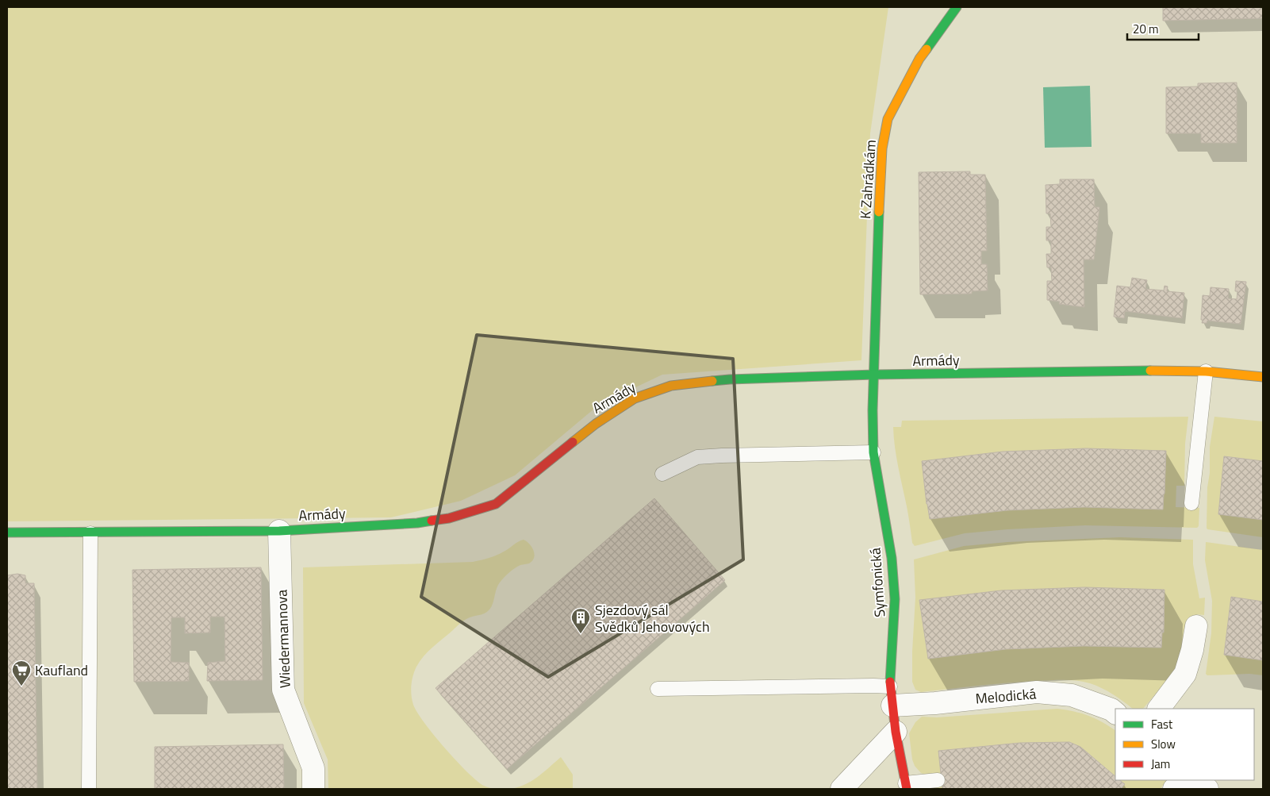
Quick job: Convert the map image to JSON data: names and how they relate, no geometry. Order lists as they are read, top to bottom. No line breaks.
{"streets":{"street":["K Zahrádkám","Armády","Symfonická","Wiedermannova","Melodická"]},"crossings":[["K Zahrádkám","Armády"],["K Zahrádkám","Symfonická"],["Armády","Symfonická"],["Armády","Wiedermannova"],["Symfonická","Melodická"]],"places":{"building":["Sjezdový sál Svědků Jehovových"],"supermarket":["Kaufland"]},"legend":["Fast","Slow","Jam"],"scale_bar":"20 m"}
